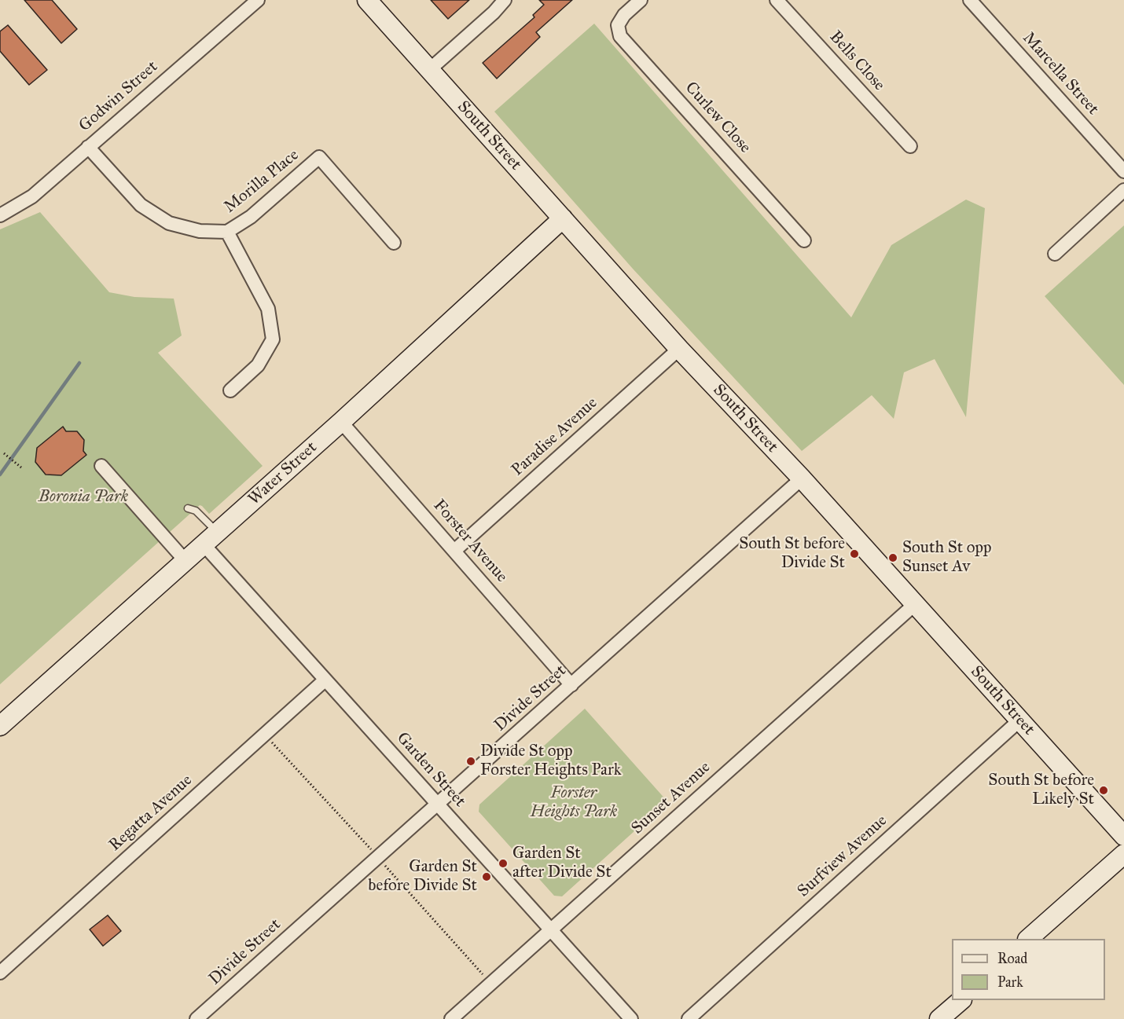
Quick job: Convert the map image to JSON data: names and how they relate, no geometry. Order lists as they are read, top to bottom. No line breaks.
{"streets":{"street":["Bells Close","Marcella Street","Godwin Street","Curlew Close","South Street","Morilla Place","Paradise Avenue","Water Street","Forster Avenue","Divide Street","Garden Street","Sunset Avenue","Regatta Avenue","Surfview Avenue"]},"crossings":[["Godwin Street","Morilla Place"],["South Street","Paradise Avenue"],["South Street","Water Street"],["South Street","Divide Street"],["South Street","Sunset Avenue"],["South Street","Surfview Avenue"],["Paradise Avenue","Forster Avenue"],["Water Street","Forster Avenue"],["Water Street","Garden Street"],["Forster Avenue","Divide Street"],["Divide Street","Garden Street"],["Garden Street","Sunset Avenue"],["Garden Street","Regatta Avenue"]],"parks":["Boronia Park","Forster Heights Park"],"places":["South St before Divide St","South St opp Sunset Av","Divide St opp Forster Heights Park","South St before Likely St","Garden St after Divide St","Garden St before Divide St"],"legend":["Road","Park"]}
